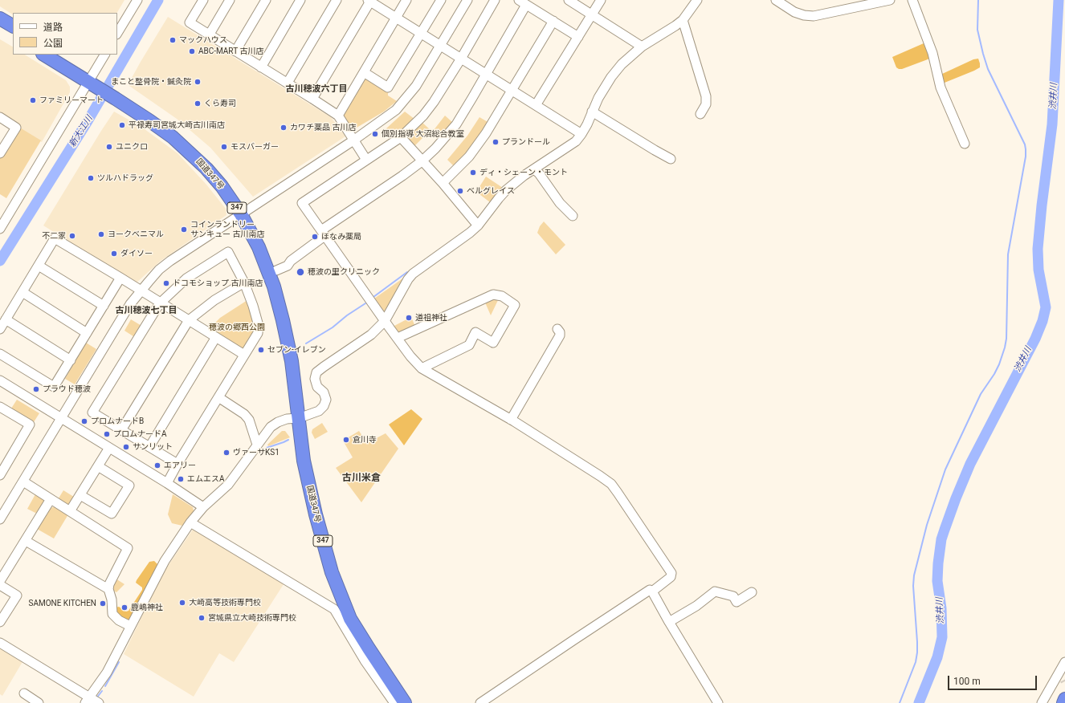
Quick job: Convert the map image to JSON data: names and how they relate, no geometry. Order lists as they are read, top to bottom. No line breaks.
{"streets":{"highway":["国道347号","347"]},"districts":["古川穂波六丁目","古川穂波七丁目","古川米倉"],"water":["渋井川","新大江川"],"parks":["穂波の郷西公園"],"places":["マックハウス","ABC-MART 古川店","まこと整骨院・鍼灸院","ファミリーマート","くら寿司","平禄寿司宮城大崎古川南店","カワチ薬品 古川店","個別指導 大沼総合教室","プランドール","ユニクロ","モスバーガー","ディ・シェーン・モント","ツルハドラッグ","ベルグレイス","コインランドリー サンキュー 古川南店","ヨークベニマル","不二家","ほなみ薬局","ダイソー","穂波の里クリニック","ドコモショップ 古川南店","道祖神社","セブン-イレブン","プラウド穂波","プロムナードB","プロムナードA","倉川寺","サンリット","ヴァーサKS1","エアリー","エムエスA","大崎高等技術専門校","SAMONE KITCHEN","鹿嶋神社","宮城県立大崎技術専門校"],"legend":["道路","公園"],"scale_bar":"100 m"}
